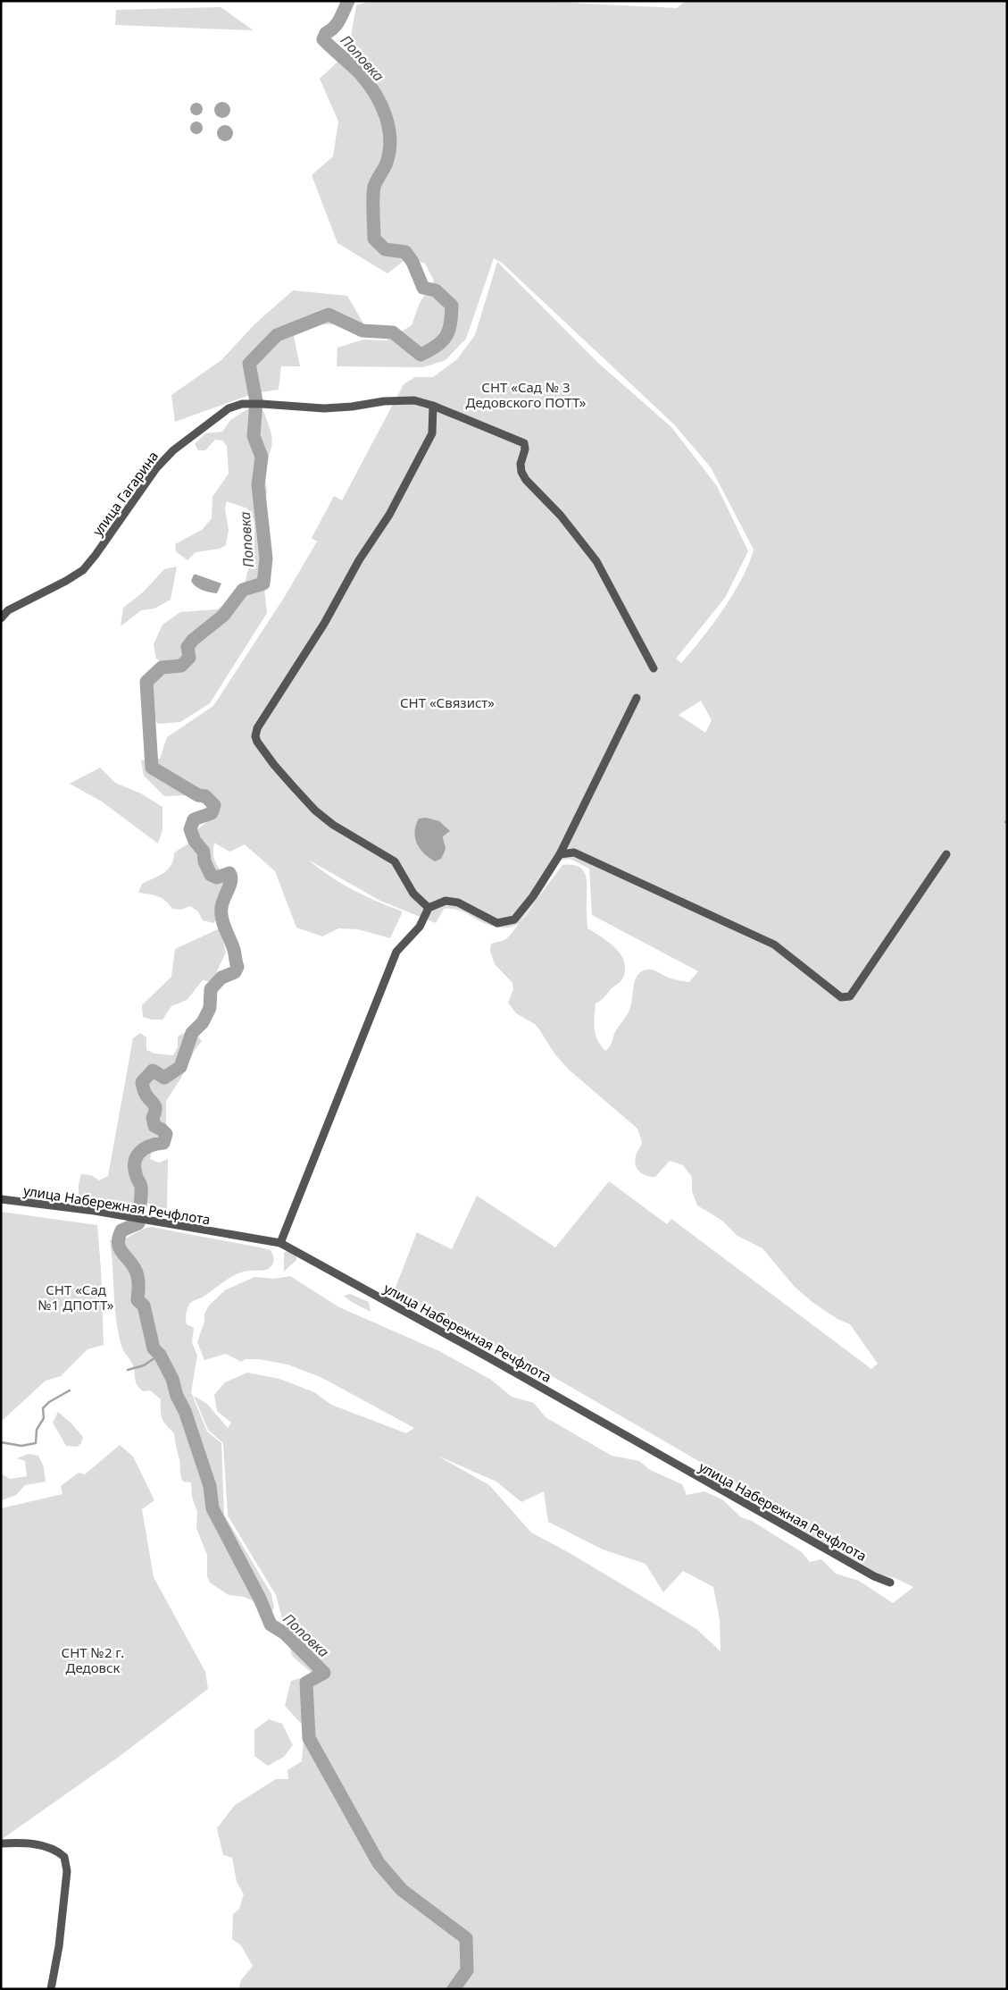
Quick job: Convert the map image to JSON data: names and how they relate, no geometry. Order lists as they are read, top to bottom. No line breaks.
{"streets":{"street":["улица Гагарина","улица Набережная Речфлота"]},"water":["Поповка"],"parks":["СНТ «Сад № 3 Дедовского ПОТТ»","СНТ «Связист»","СНТ «Сад №1 ДПОТТ»","СНТ №2 г. Дедовск"]}
